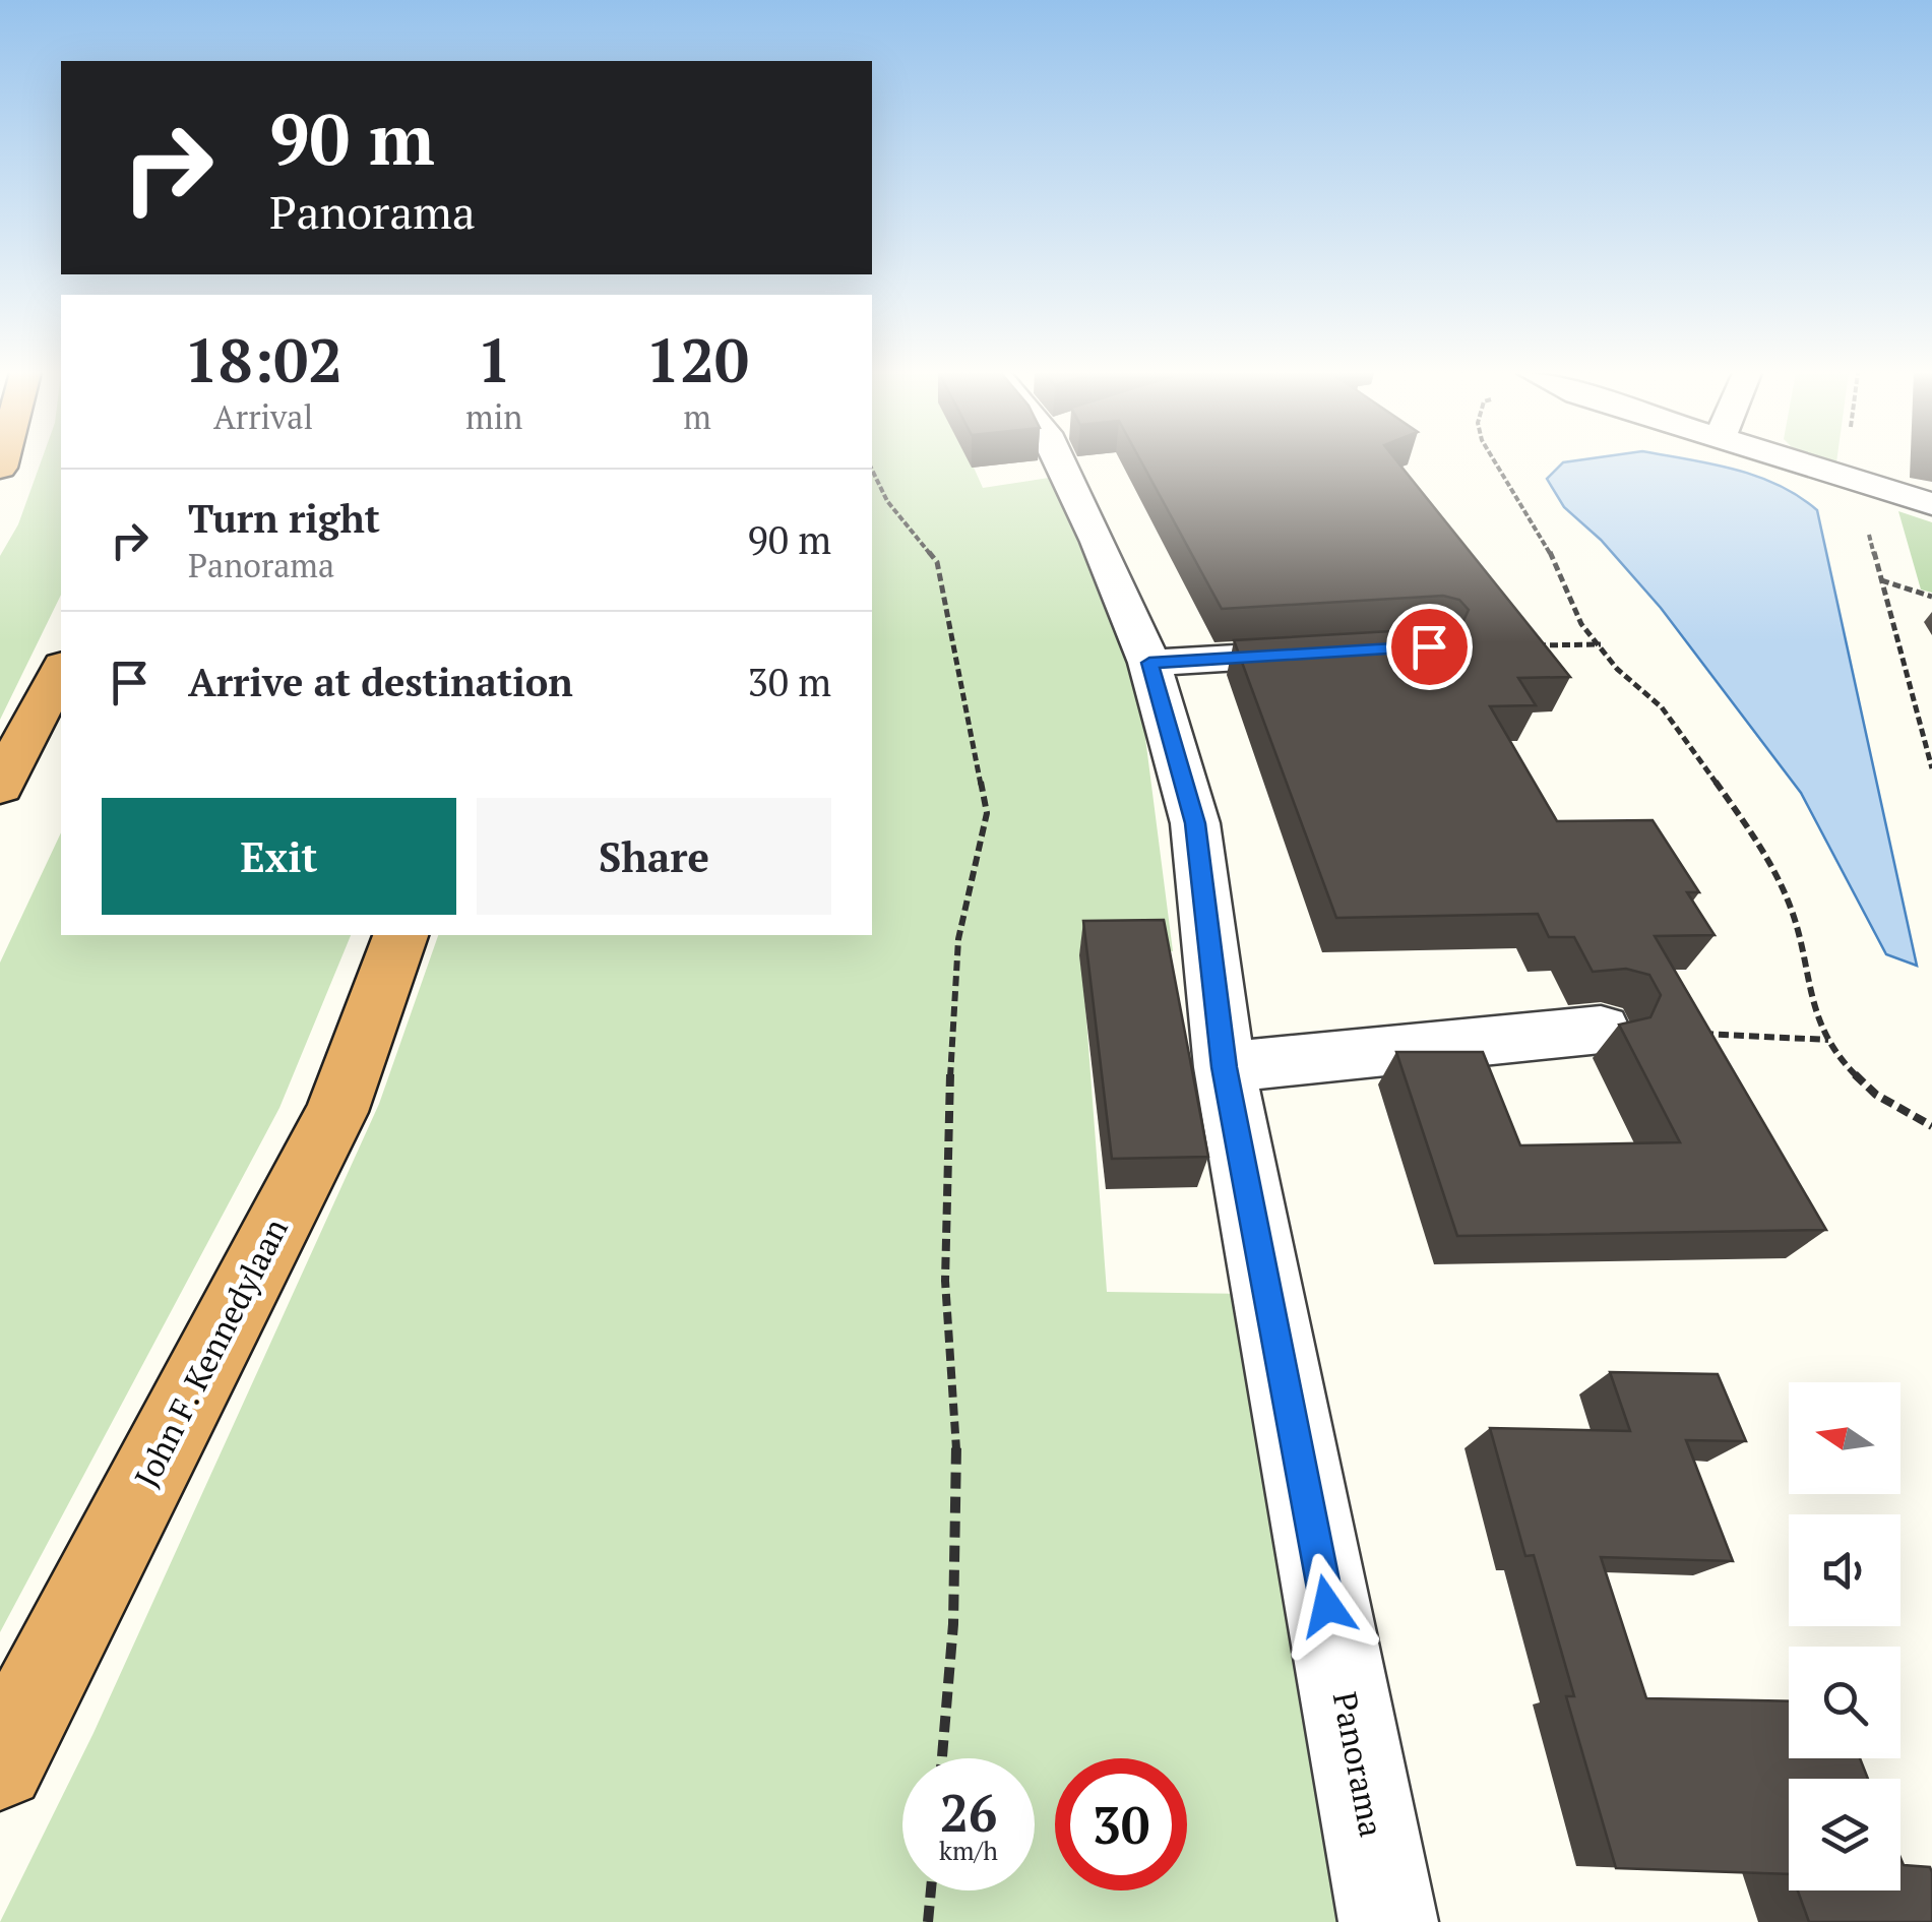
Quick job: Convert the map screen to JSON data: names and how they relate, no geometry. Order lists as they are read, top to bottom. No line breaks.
{"streets":{"highway":["John F. Kennedylaan"],"street":["Panorama"]},"north":"left","page":{"turn":["90 m","Panorama"],"eta":["18:02","Arrival","1","min","120","m"],"list":[{"name":"Turn right","note":"Panorama","value":"90 m"},{"name":"Arrive at destination","value":"30 m"}],"buttons":["Exit","Share"],"speed":"26 km/h","limit":"30"}}
